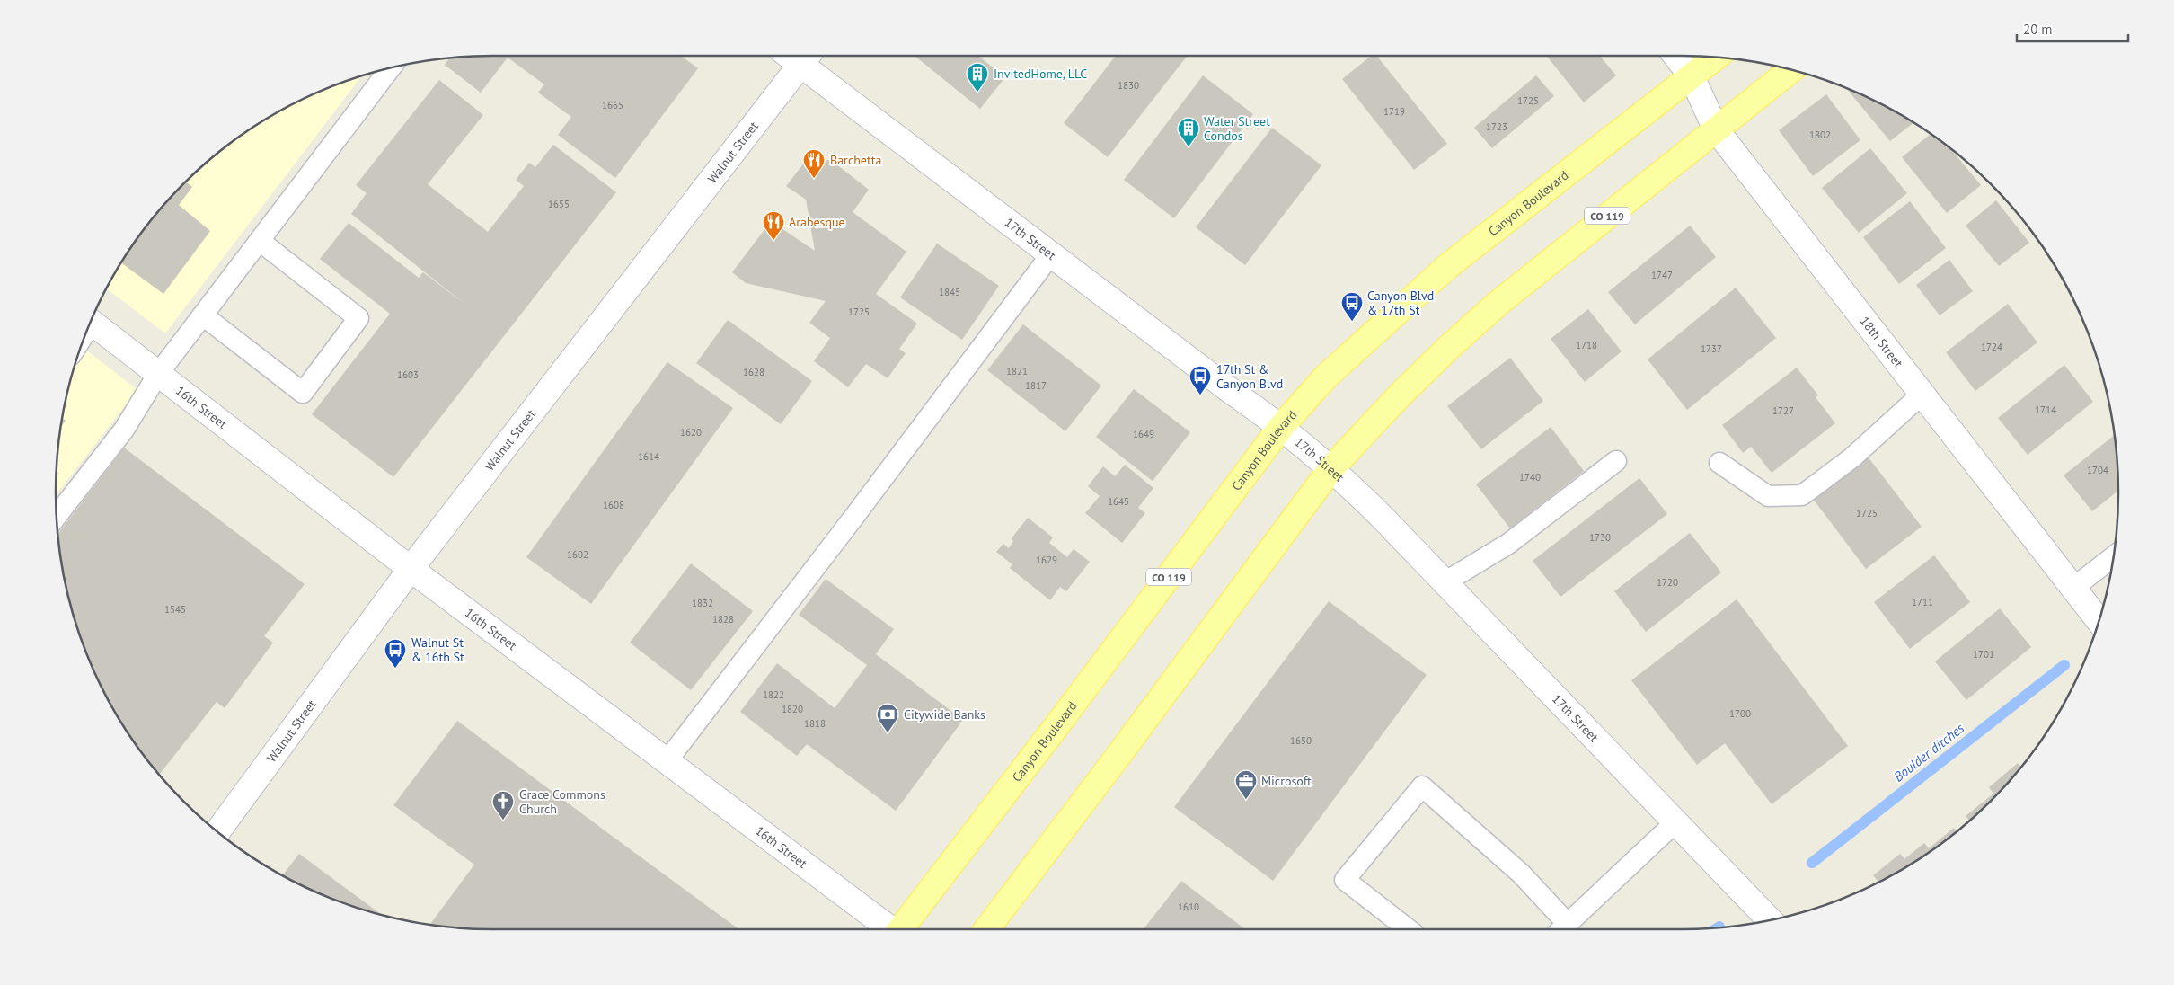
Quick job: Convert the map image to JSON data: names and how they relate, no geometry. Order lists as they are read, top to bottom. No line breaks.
{"streets":{"main road":["Canyon Boulevard","CO 119"],"street":["Walnut Street","17th Street","18th Street","16th Street"]},"crossings":[["Walnut Street","17th Street"],["Walnut Street","16th Street"],["Canyon Boulevard","17th Street"],["Canyon Boulevard","18th Street"],["CO 119","17th Street"],["CO 119","18th Street"]],"water":["Boulder ditches"],"places":{"building":["InvitedHome, LLC","Water Street Condos"],"restaurant":["Barchetta","Arabesque"],"bus stop":["Canyon Blvd & 17th St","17th St & Canyon Blvd","Walnut St & 16th St"],"bank":["Citywide Banks"],"office":["Microsoft"],"church":["Grace Commons Church"]},"house_numbers":["1830","1725","1665","1719","1723","1802","1655","1747","1845","1725","1718","1724","1737","1821","1628","1603","1817","1714","1727","1620","1649","1614","1704","1740","1645","1608","1725","1730","1602","1629","1720","1711","1832","1545","1828","1701","1822","1820","1700","1818","1650","1610"],"scale_bar":"20 m"}
